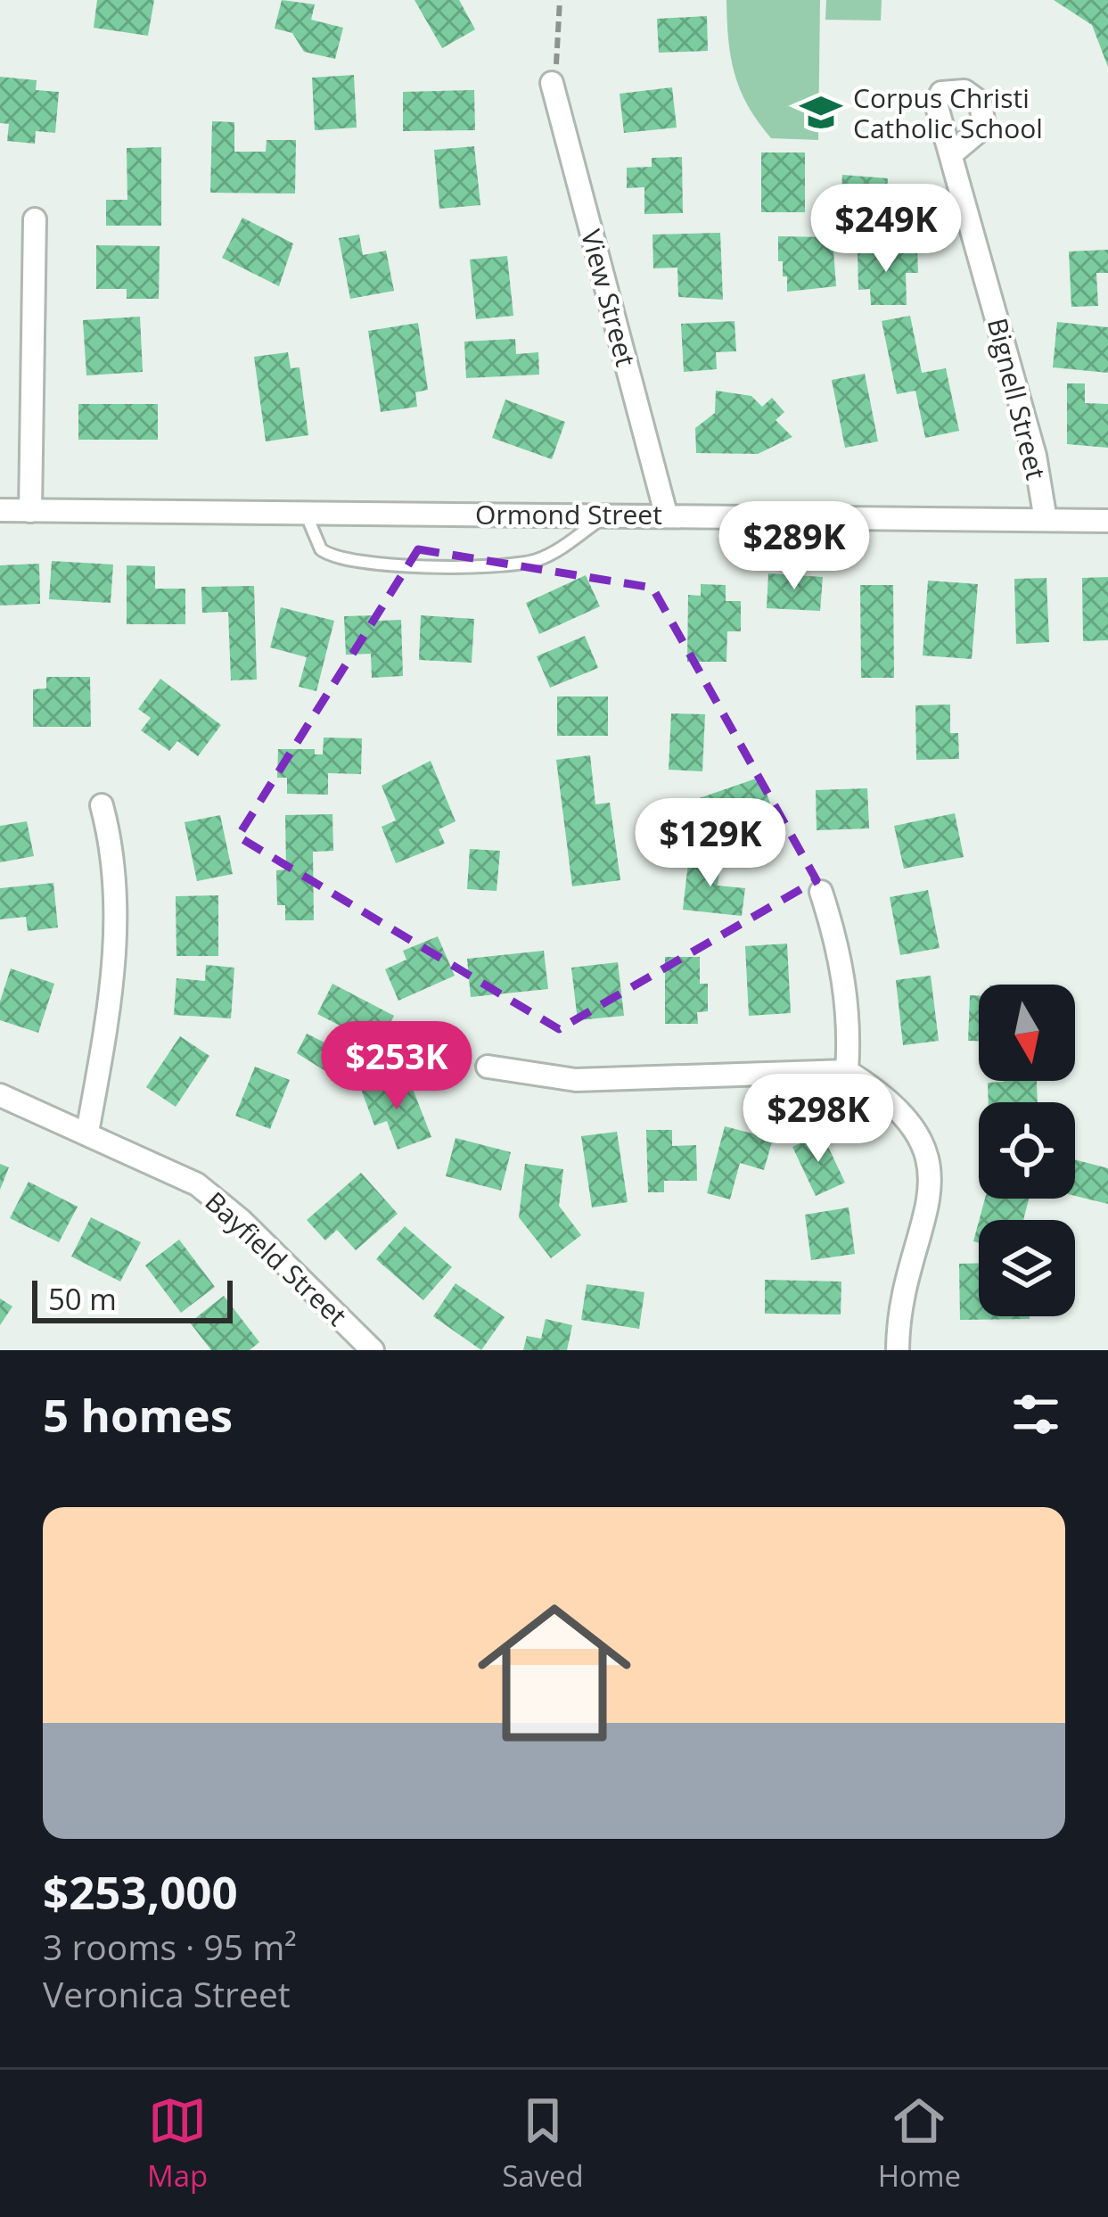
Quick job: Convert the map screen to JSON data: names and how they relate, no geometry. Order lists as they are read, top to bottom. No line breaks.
{"streets":{"street":["View Street","Bignell Street","Ormond Street","Bayfield Street"]},"crossings":[["View Street","Ormond Street"],["Bignell Street","Ormond Street"]],"places":{"school or university":["Corpus Christi Catholic School"]},"scale_bar":"50 m","north":"bottom","page":{"price":["$249K","$289K","$129K","$253K","$298K"],"scale":"50 m","heading":"5 homes","list":[{"name":"$253,000","note":"3 rooms · 95 m² · Veronica Street"}],"tabs":["Map","Saved","Home"]}}
